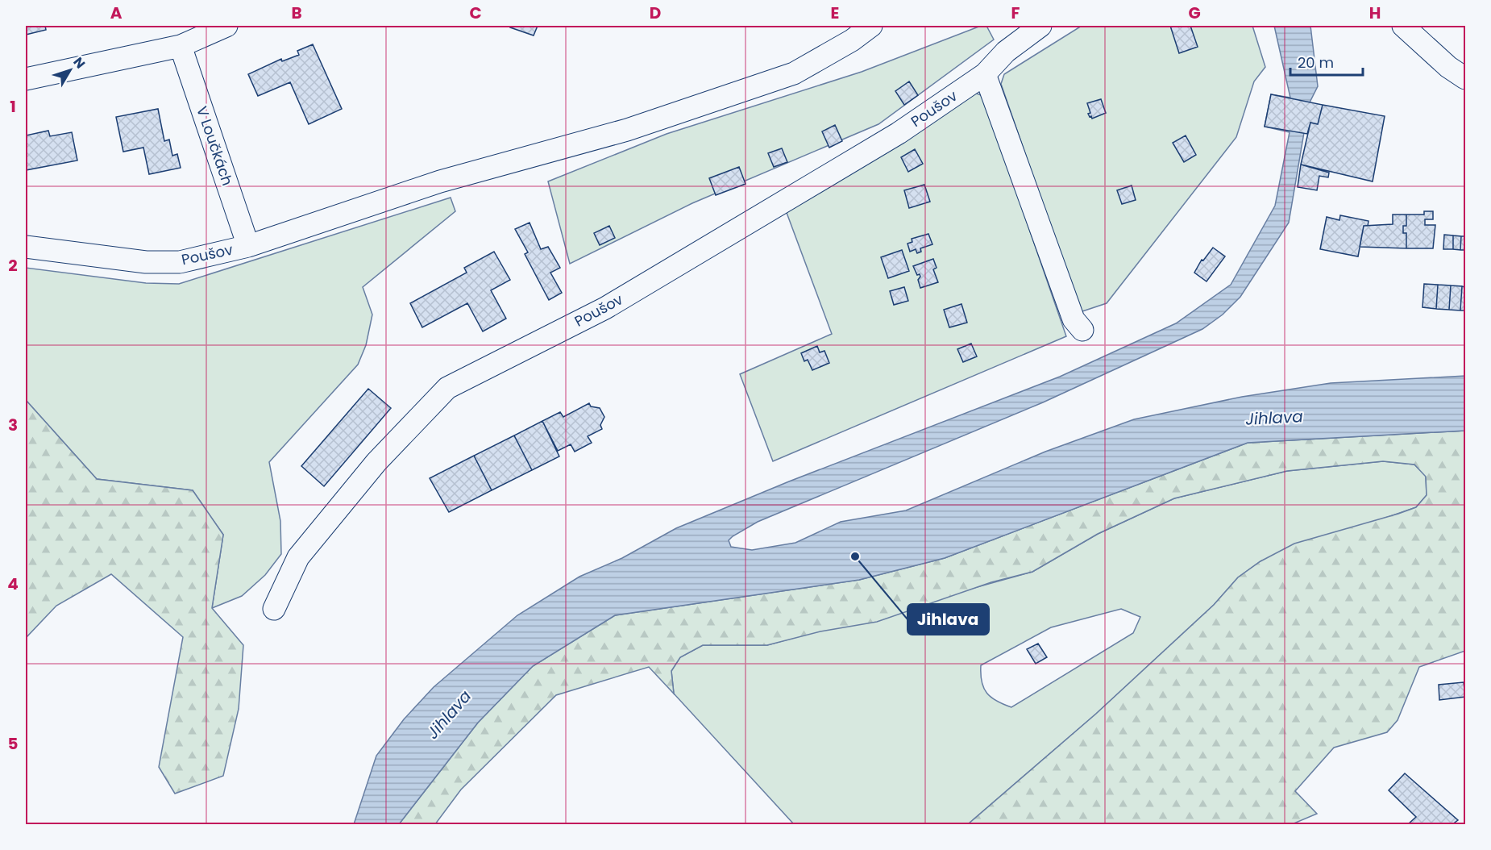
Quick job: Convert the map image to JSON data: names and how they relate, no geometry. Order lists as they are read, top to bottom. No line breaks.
{"streets":{"street":["Poušov","V Loučkách"]},"crossings":[["Poušov","V Loučkách"]],"water":["Jihlava"],"places":["Jihlava"],"scale_bar":"20 m","north":"top right","grid":{"columns":["A","B","C","D","E","F","G","H"],"rows":["1","2","3","4","5"]}}
